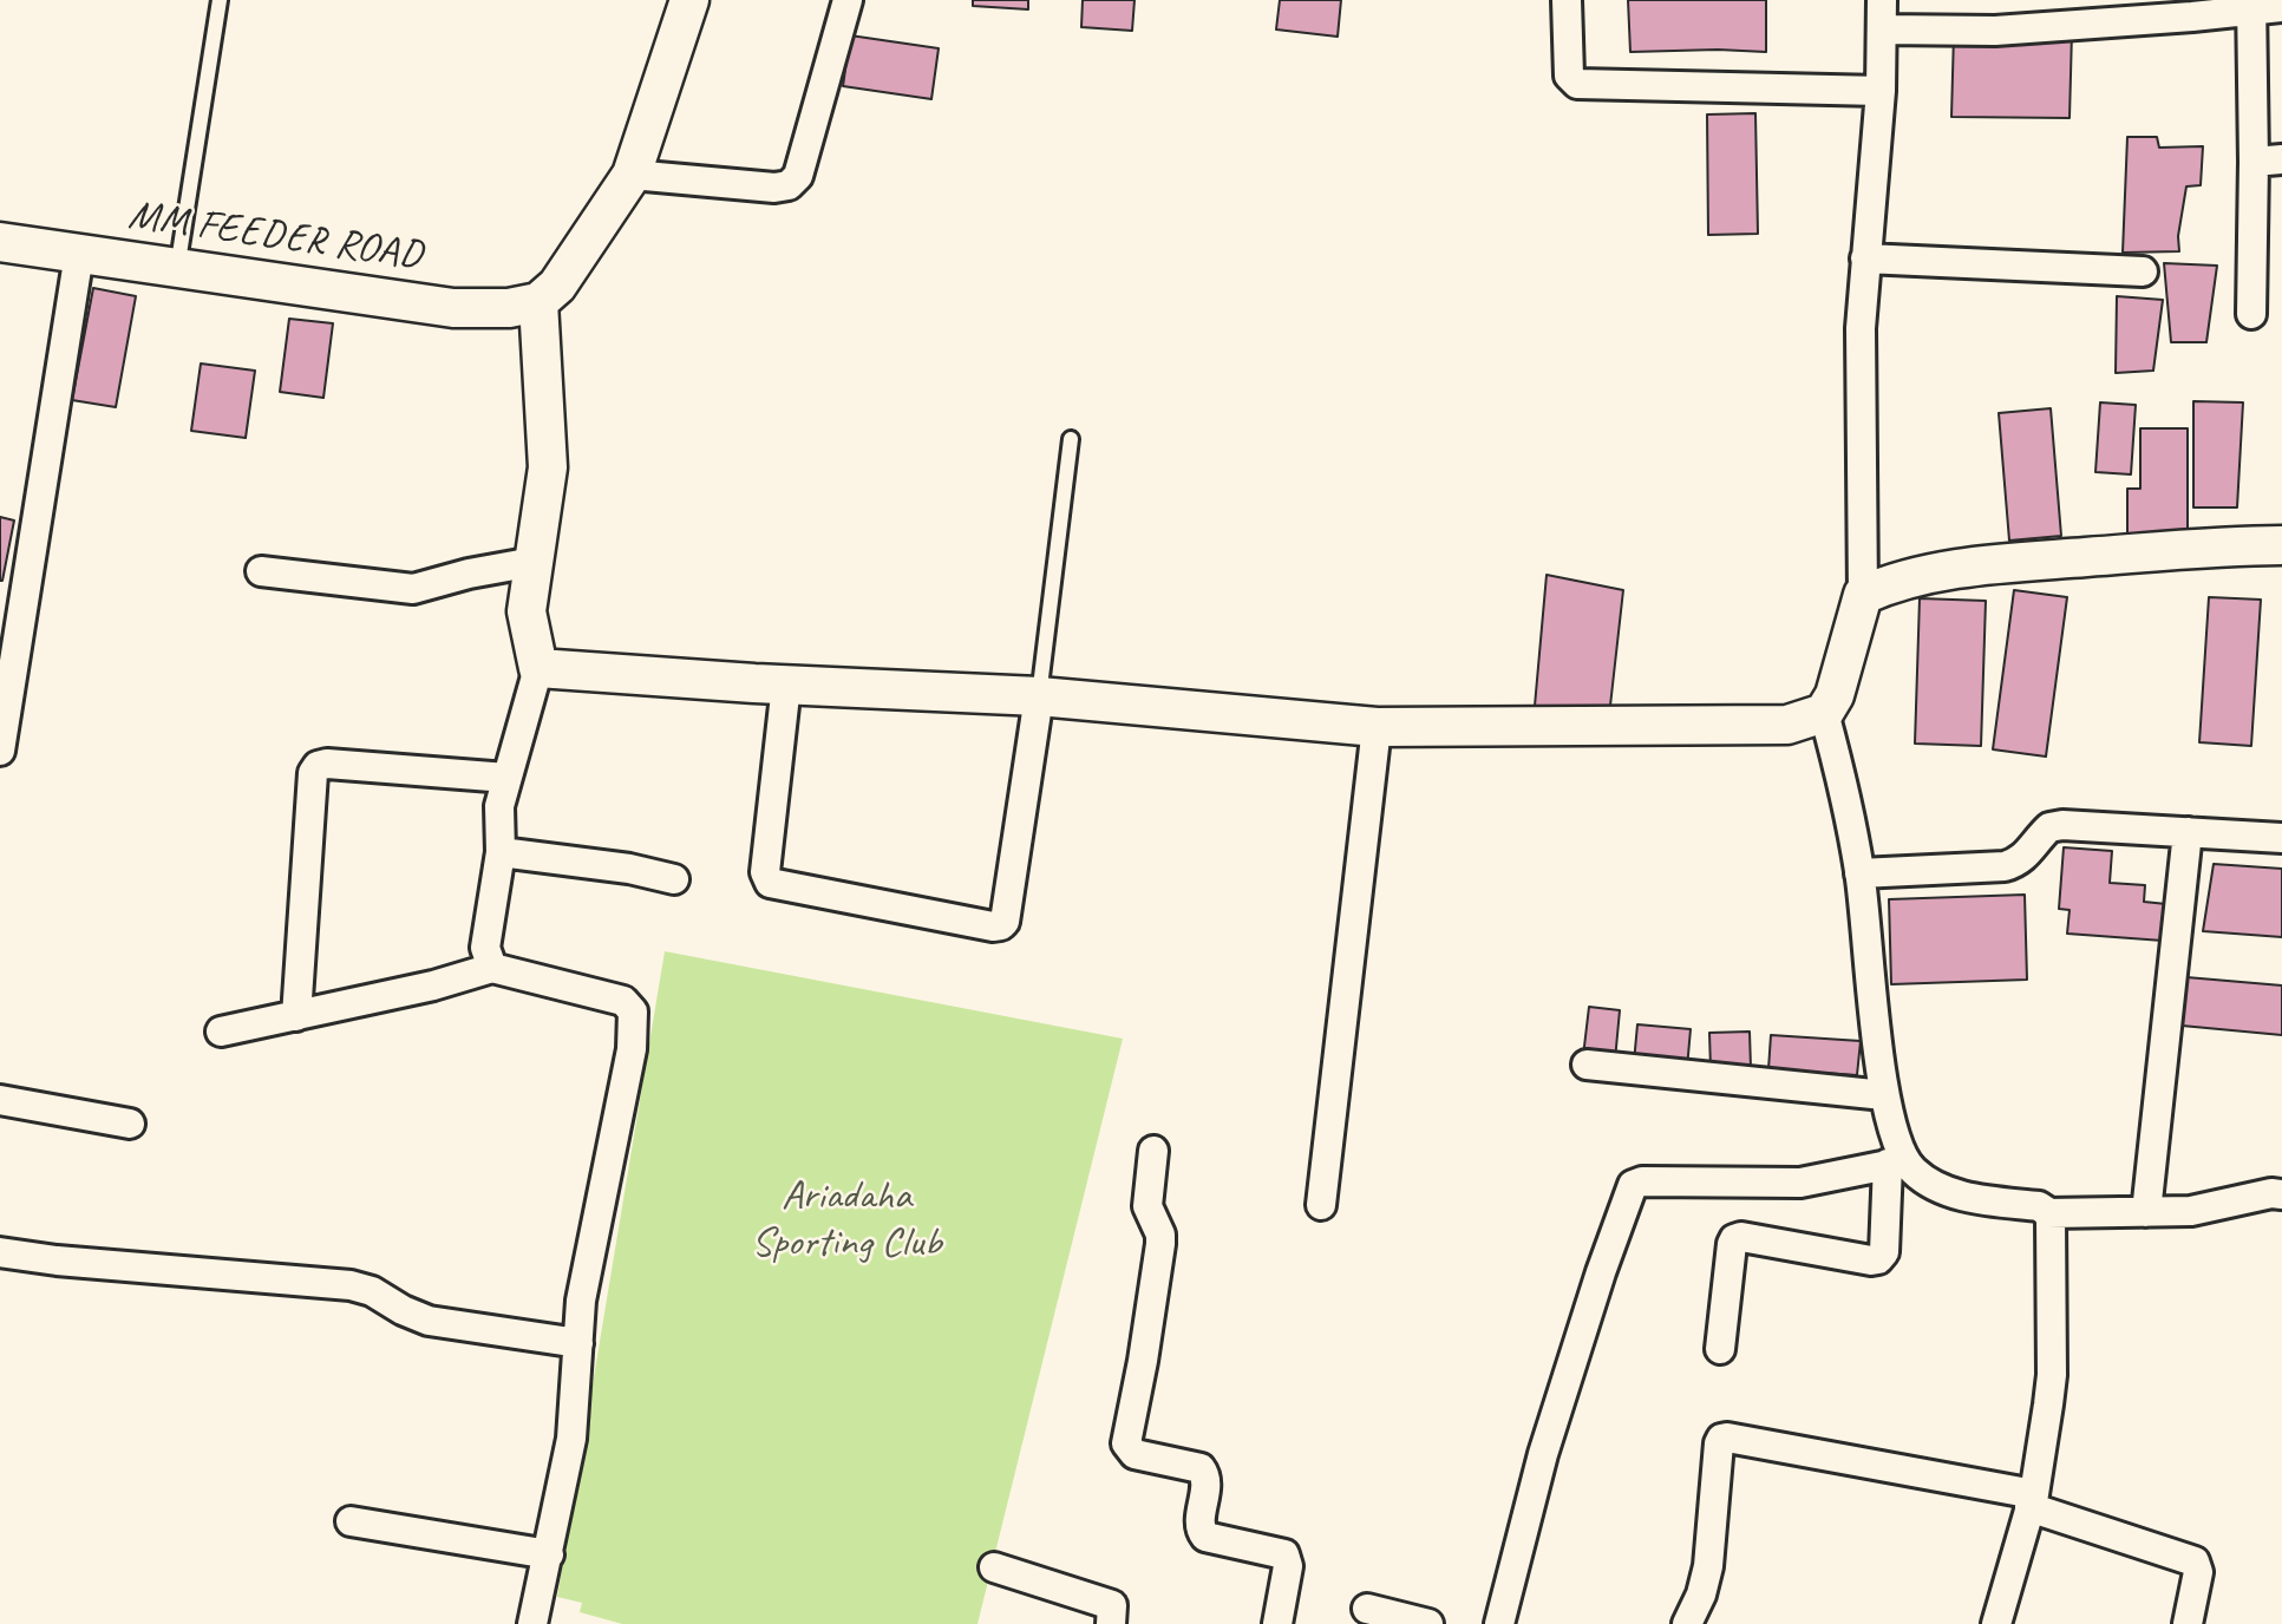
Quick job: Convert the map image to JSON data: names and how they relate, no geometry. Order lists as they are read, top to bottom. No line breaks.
{"streets":{"street":["MM FEEDER ROAD"]},"parks":["Ariadaha Sporting Club"]}
